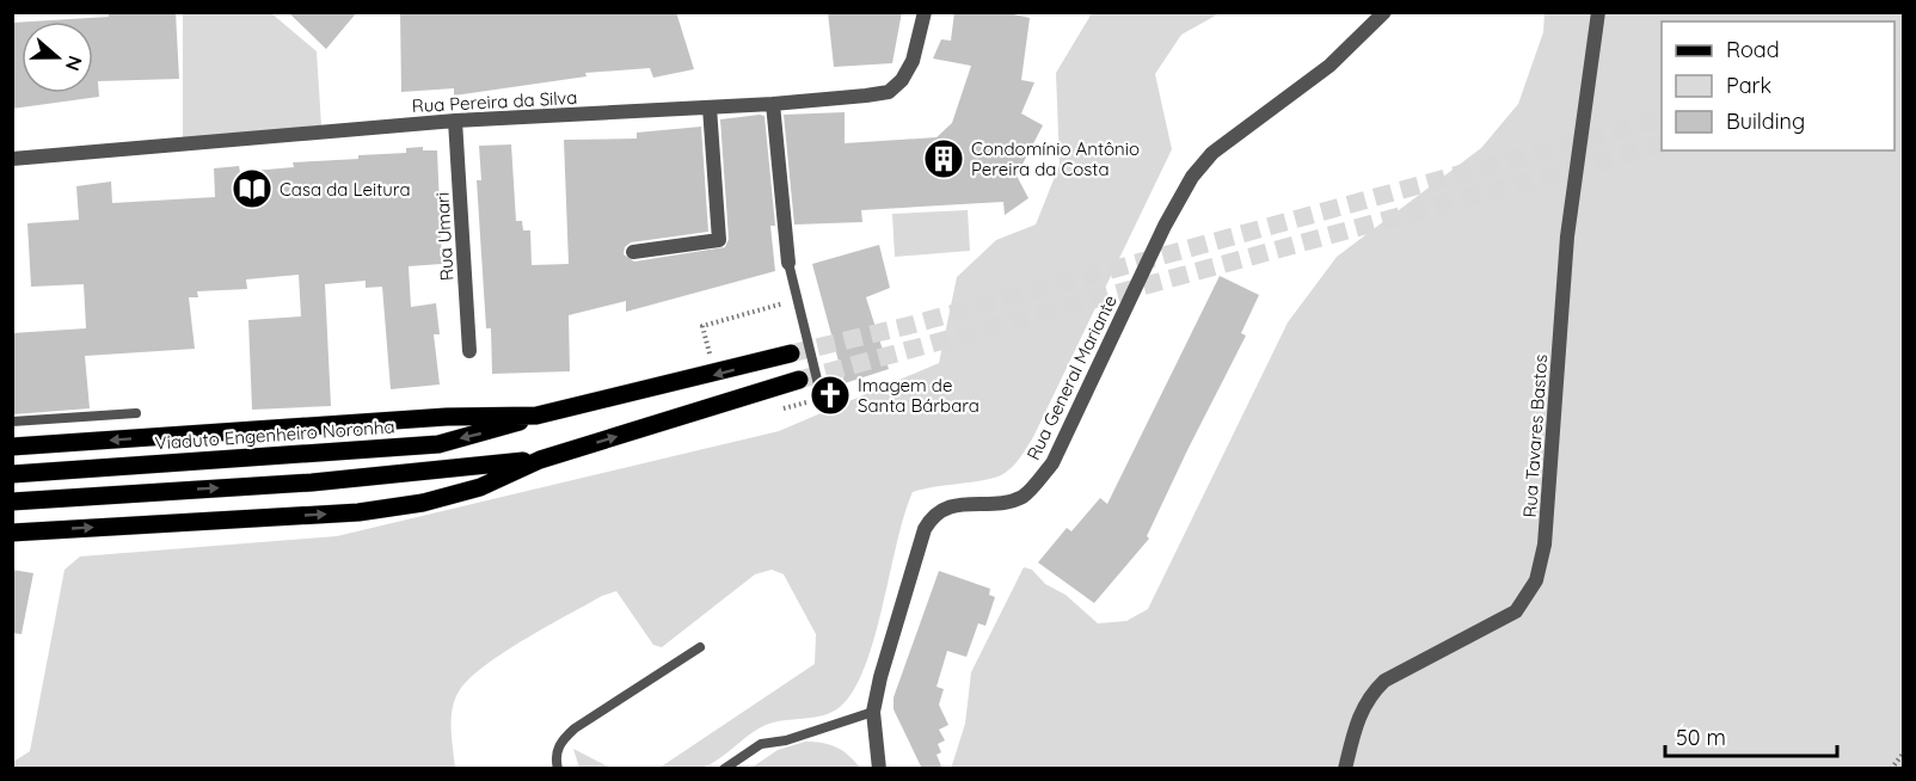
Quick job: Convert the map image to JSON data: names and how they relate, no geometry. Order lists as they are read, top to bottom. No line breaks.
{"streets":{"main road":["Viaduto Engenheiro Noronha"],"street":["Rua Pereira da Silva","Rua Umari","Rua General Mariante","Rua Tavares Bastos"]},"crossings":[["Rua Pereira da Silva","Rua Umari"]],"places":{"building":["Condomínio Antônio Pereira da Costa"],"library":["Casa da Leitura"],"church":["Imagem de Santa Bárbara"]},"legend":["Road","Park","Building"],"scale_bar":"50 m","north":"right"}
